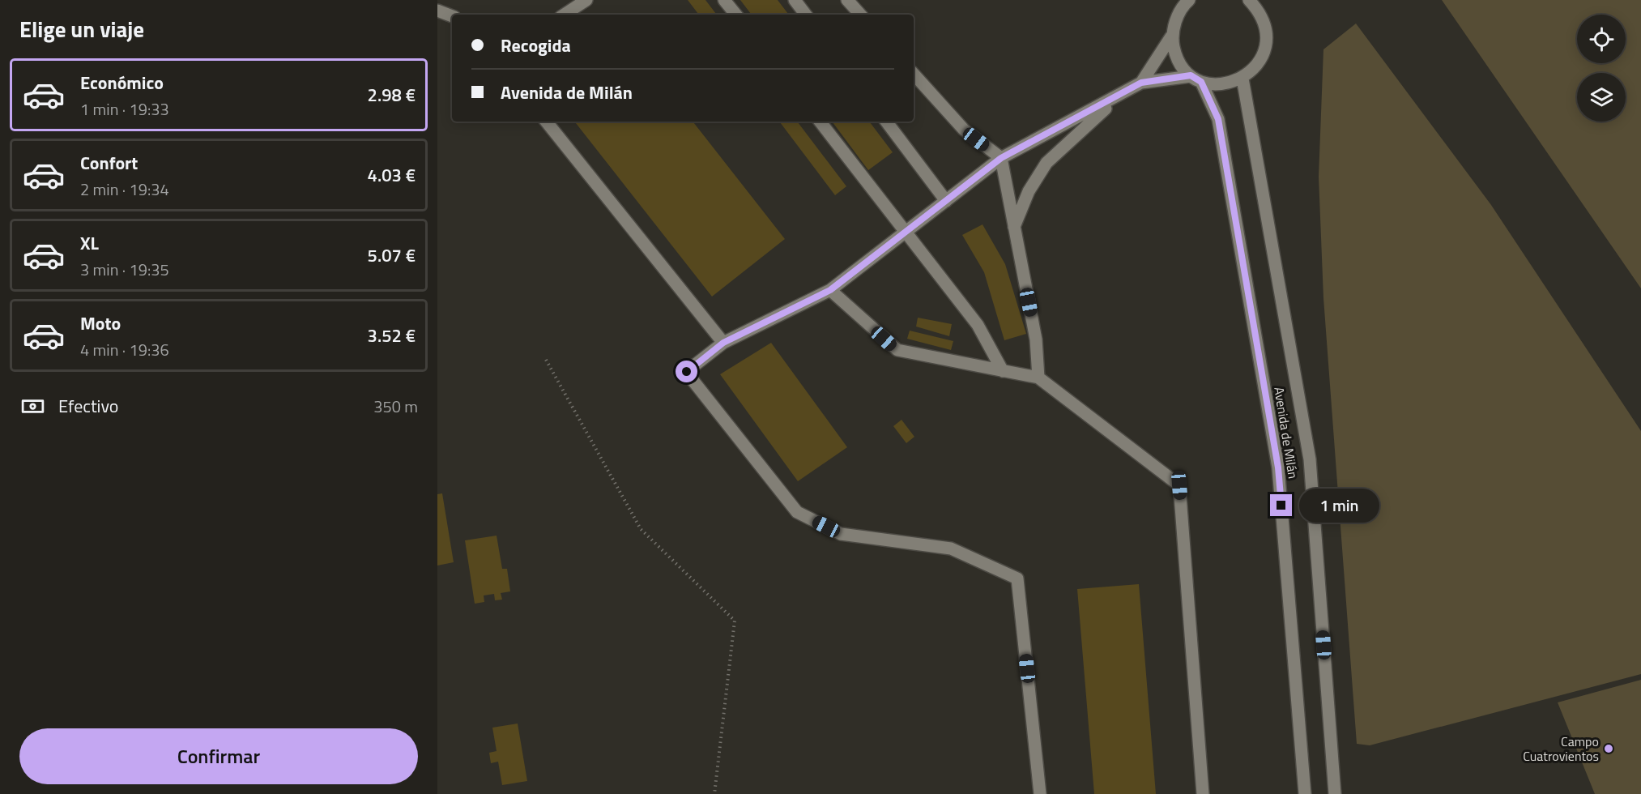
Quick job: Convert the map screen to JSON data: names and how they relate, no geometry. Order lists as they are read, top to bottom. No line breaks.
{"streets":{"street":["Avenida de Milán"]},"places":["Campo Cuatrovientos"],"page":{"heading":"Elige un viaje","banner":["Recogida","Avenida de Milán"],"list":[{"name":"Económico","note":"1 min · 19:33","value":"2.98 €"},{"name":"Confort","note":"2 min · 19:34","value":"4.03 €"},{"name":"XL","note":"3 min · 19:35","value":"5.07 €"},{"name":"Moto","note":"4 min · 19:36","value":"3.52 €"}],"pay":["Efectivo","350 m"],"bubble":"1 min","buttons":"Confirmar"}}
